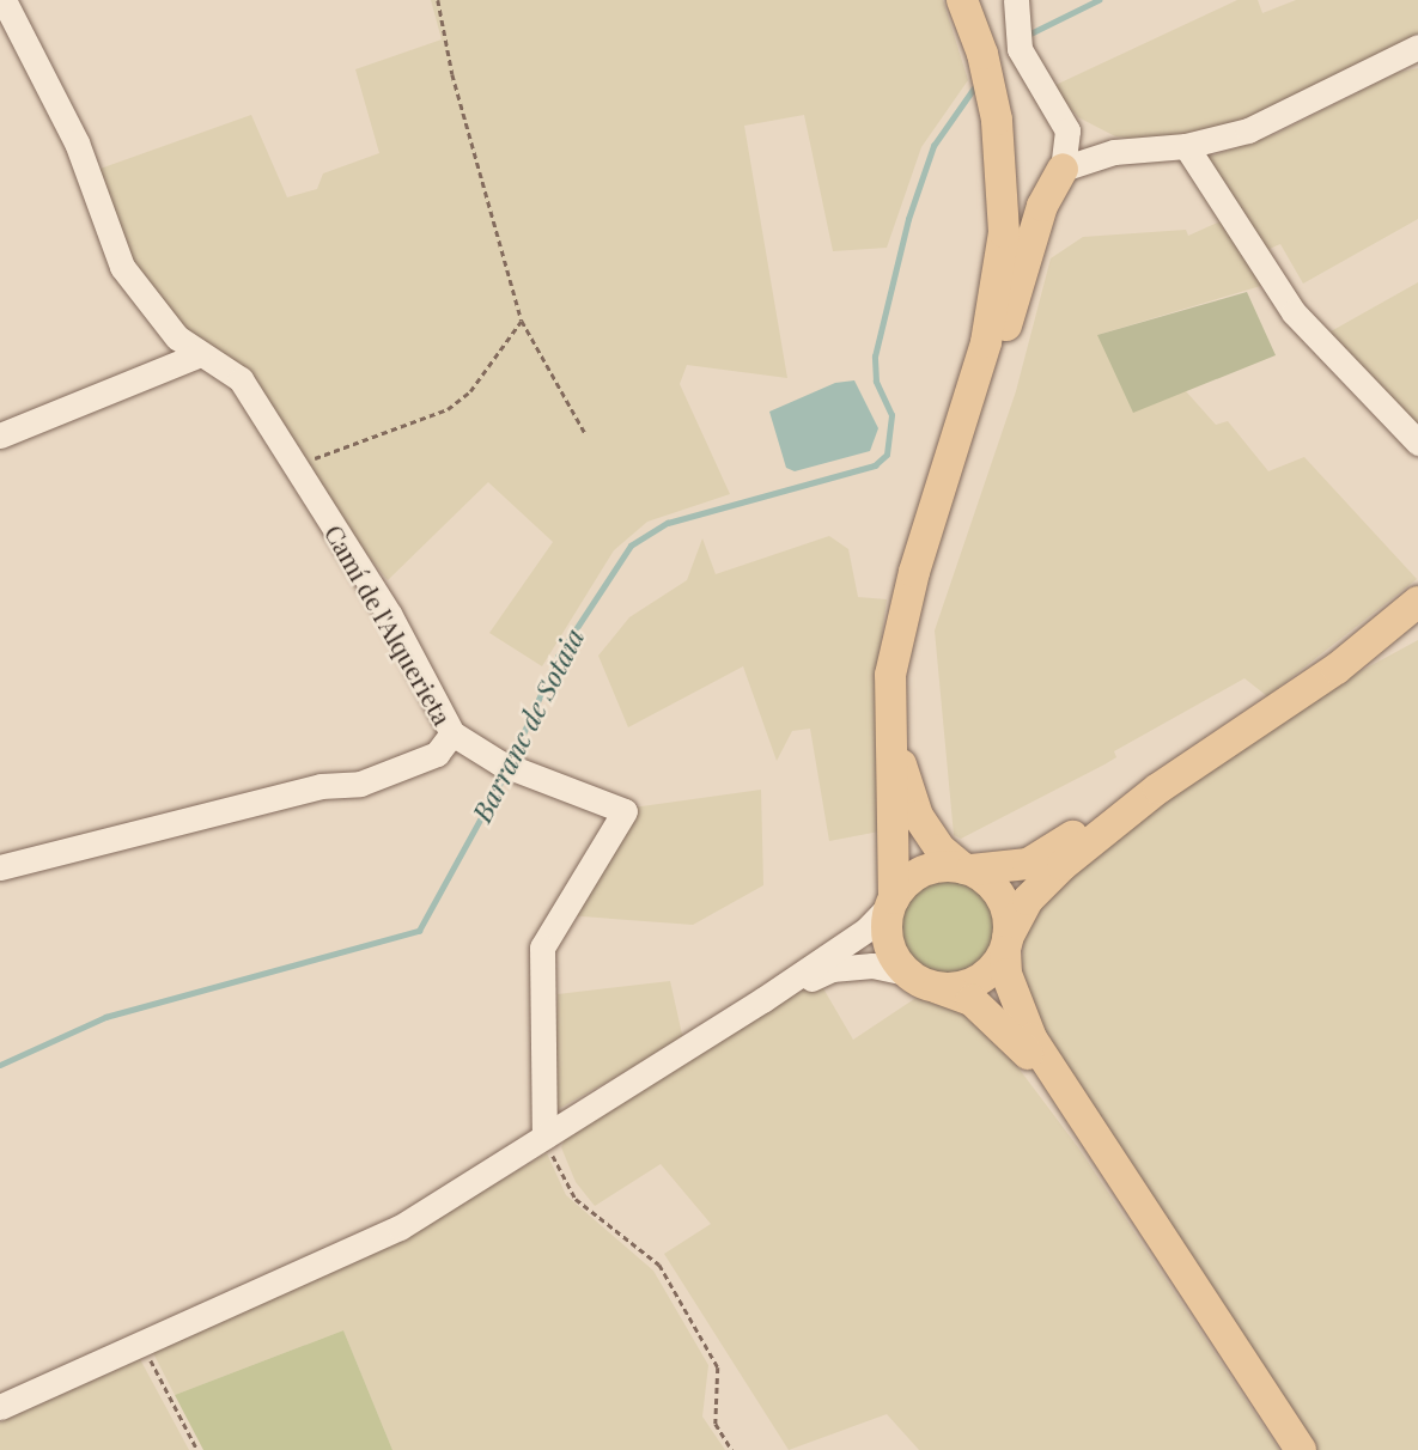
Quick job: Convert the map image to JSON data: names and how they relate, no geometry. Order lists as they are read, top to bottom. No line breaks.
{"streets":{"street":["Camí de l'Alquerieta"]},"water":["Barranc de Sotaia"]}
